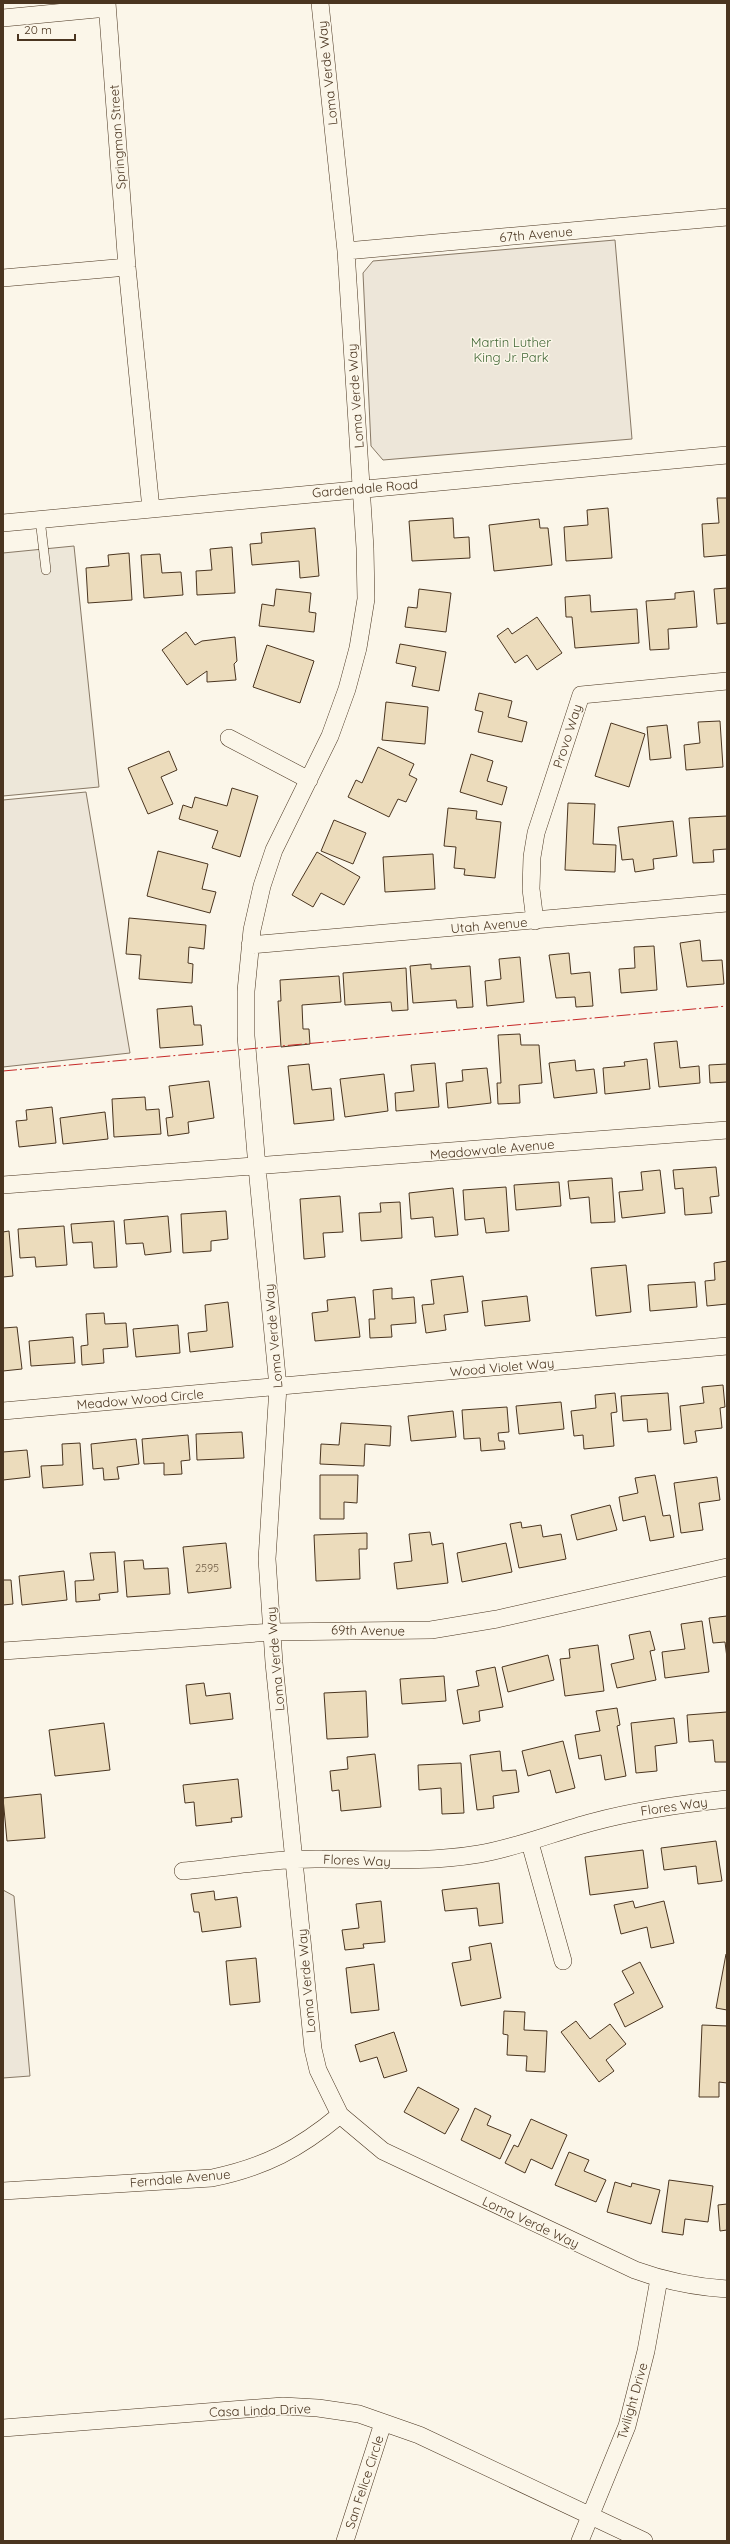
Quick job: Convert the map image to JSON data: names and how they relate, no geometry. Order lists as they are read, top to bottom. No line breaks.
{"streets":{"street":["Loma Verde Way","Springman Street","67th Avenue","Gardendale Road","Provo Way","Utah Avenue","Meadowvale Avenue","Wood Violet Way","Meadow Wood Circle","69th Avenue","Flores Way","Ferndale Avenue","Twilight Drive","Casa Linda Drive","San Felice Circle"]},"crossings":[["Loma Verde Way","67th Avenue"],["Loma Verde Way","Gardendale Road"],["Loma Verde Way","Utah Avenue"],["Loma Verde Way","Meadowvale Avenue"],["Loma Verde Way","Wood Violet Way"],["Loma Verde Way","Meadow Wood Circle"],["Loma Verde Way","69th Avenue"],["Loma Verde Way","Flores Way"],["Loma Verde Way","Ferndale Avenue"],["Loma Verde Way","Twilight Drive"],["Springman Street","Gardendale Road"],["Provo Way","Utah Avenue"],["Wood Violet Way","Meadow Wood Circle"],["Twilight Drive","Casa Linda Drive"],["Casa Linda Drive","San Felice Circle"]],"parks":["Martin Luther King Jr. Park"],"house_numbers":["2595"],"scale_bar":"20 m"}
